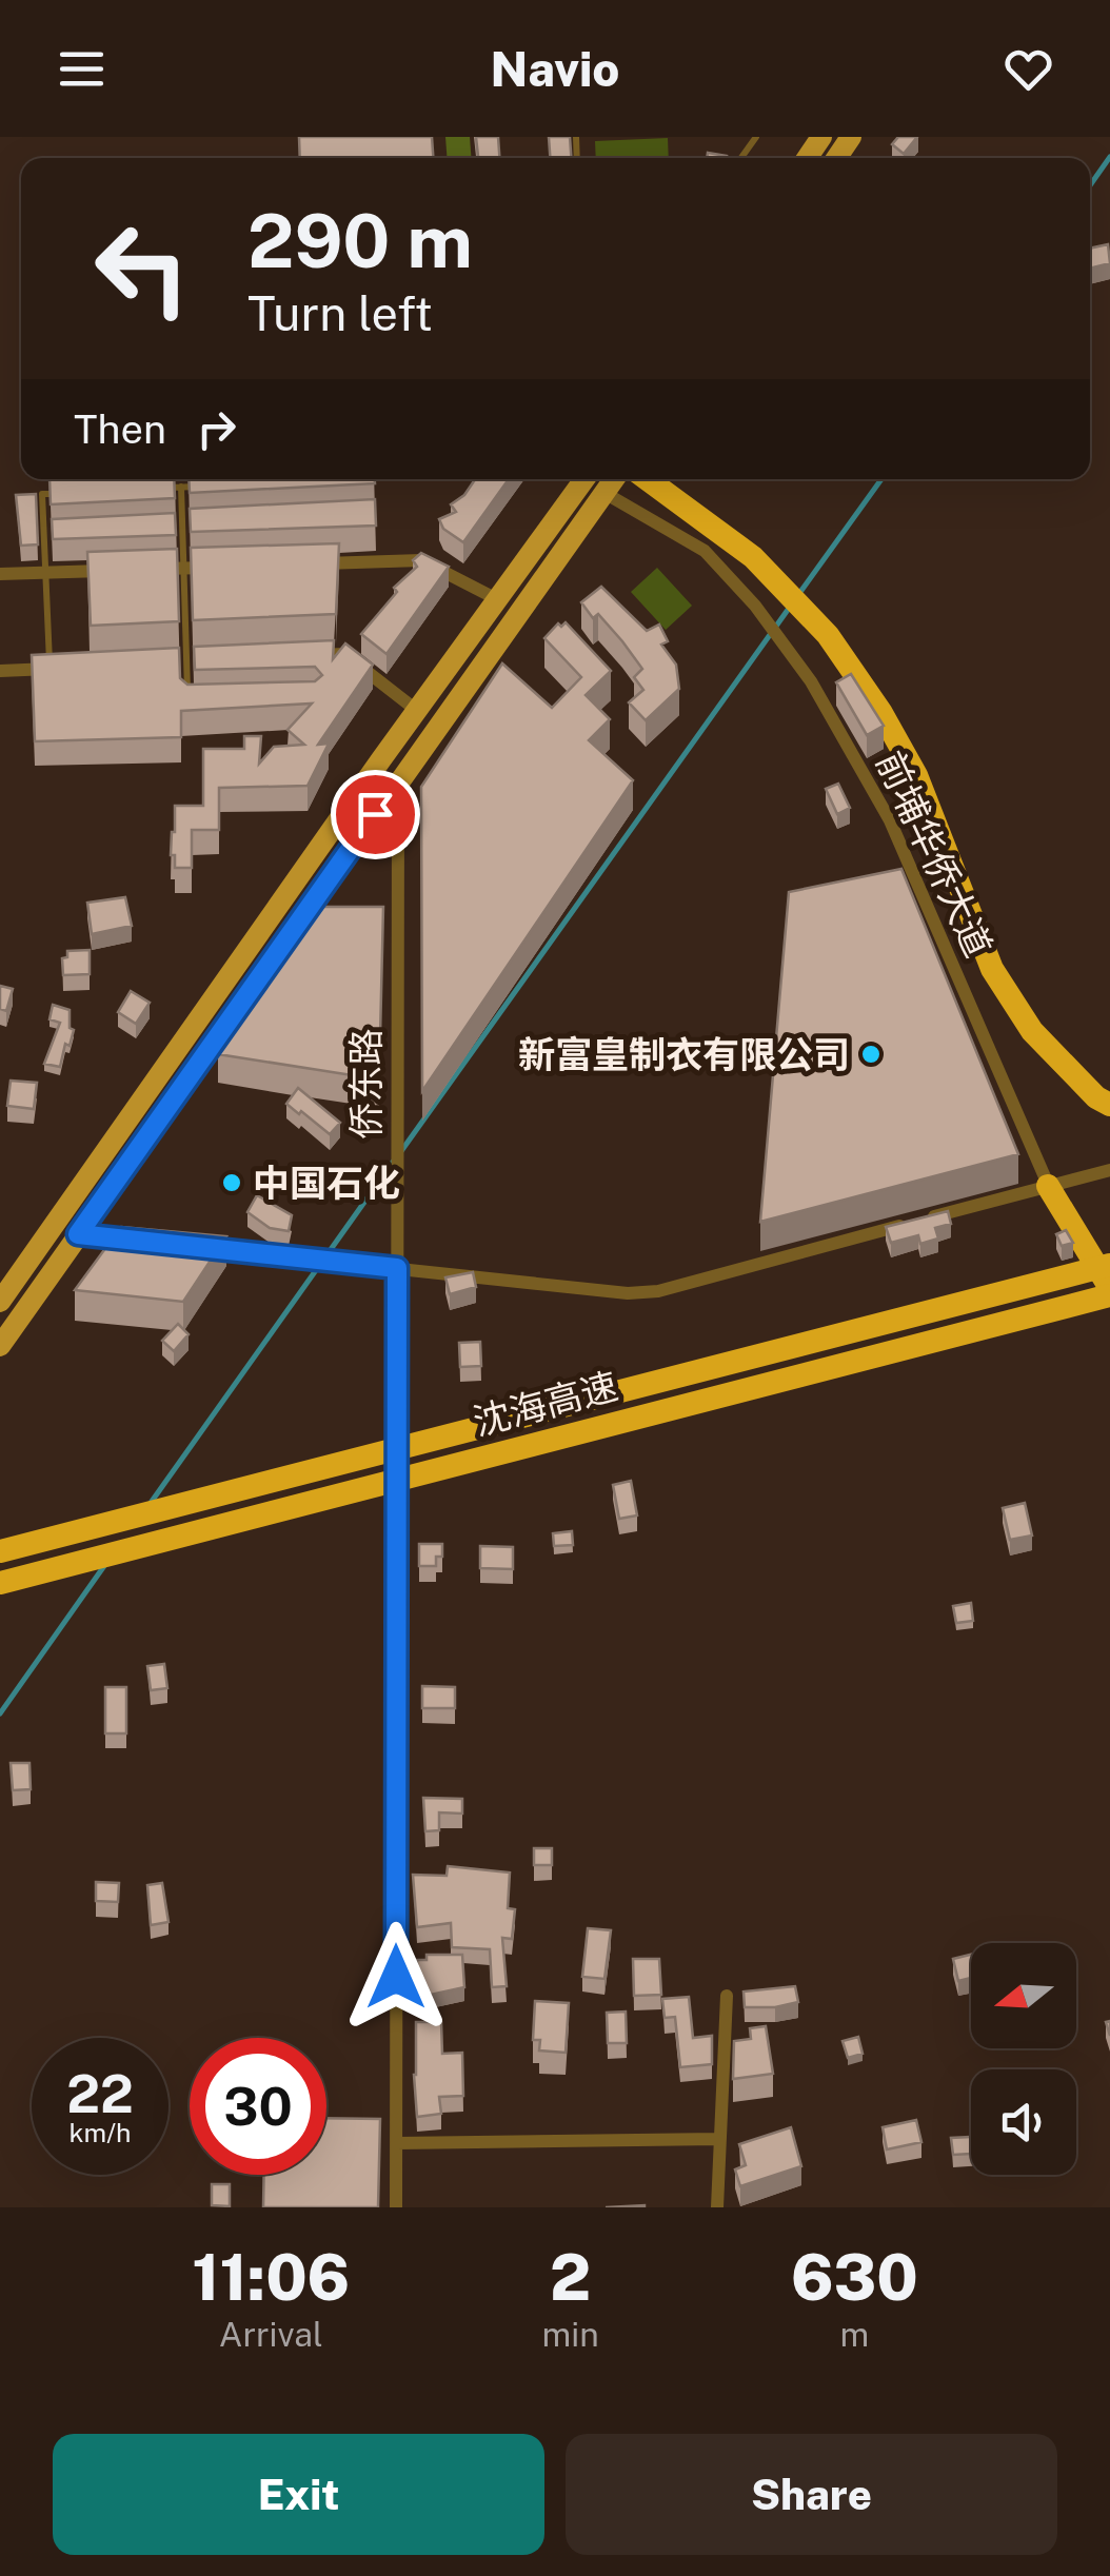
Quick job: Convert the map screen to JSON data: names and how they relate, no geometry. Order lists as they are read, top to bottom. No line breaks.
{"streets":{"highway":["沈海高速"],"street":["前埔华侨大道","侨东路"]},"places":["新富皇制衣有限公司","中国石化"],"north":"left","page":{"header":"Navio","turn":["290 m","Turn left"],"then":"Then","speed":"22 km/h","limit":"30","eta":["11:06","Arrival","2","min","630","m"],"buttons":["Exit","Share"]}}
